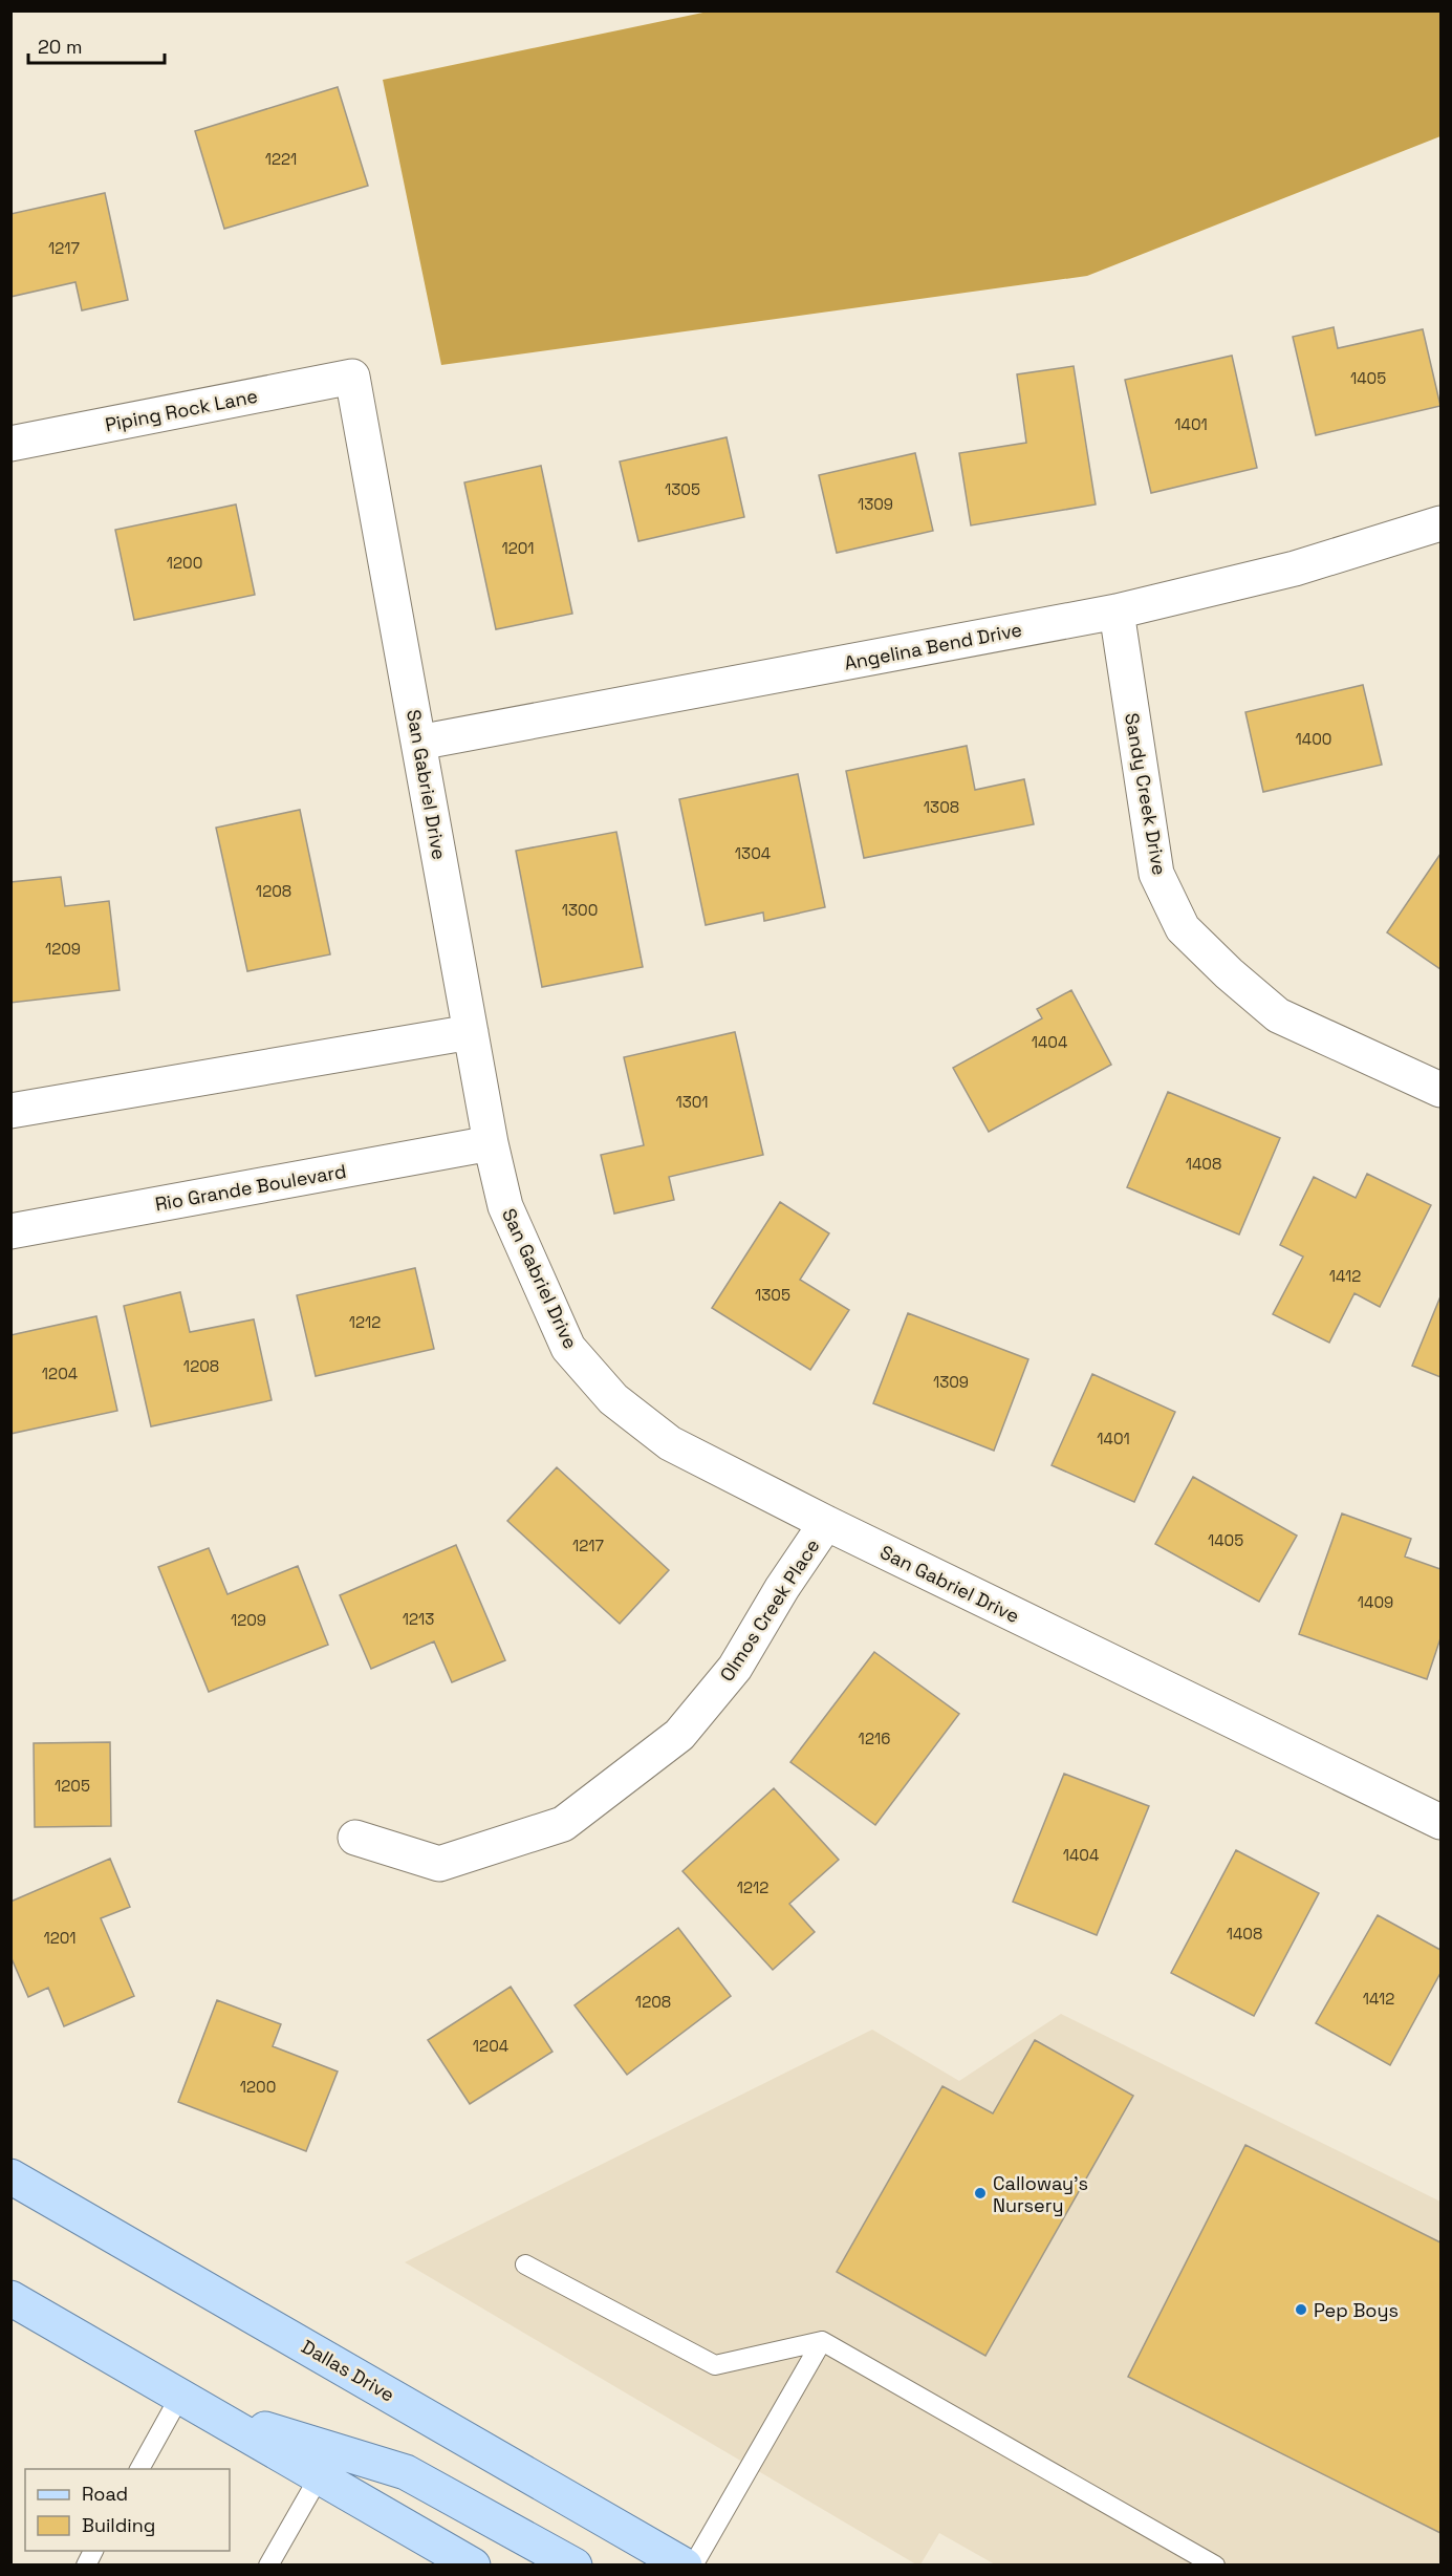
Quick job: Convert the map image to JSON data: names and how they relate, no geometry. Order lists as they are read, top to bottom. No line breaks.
{"streets":{"main road":["Dallas Drive"],"street":["Piping Rock Lane","Angelina Bend Drive","San Gabriel Drive","Sandy Creek Drive","Rio Grande Boulevard","Olmos Creek Place"]},"crossings":[["Piping Rock Lane","San Gabriel Drive"],["Angelina Bend Drive","San Gabriel Drive"],["Angelina Bend Drive","Sandy Creek Drive"],["San Gabriel Drive","Rio Grande Boulevard"],["San Gabriel Drive","Olmos Creek Place"]],"places":["Calloway's Nursery","Pep Boys"],"house_numbers":["1221","1217","1405","1401","1305","1309","1201","1200","1400","1308","1304","1208","1300","1209","1404","1301","1408","1412","1305","1212","1208","1204","1309","1401","1405","1217","1409","1213","1209","1216","1205","1404","1212","1408","1201","1412","1208","1204","1200"],"legend":["Road","Building"],"scale_bar":"20 m"}
